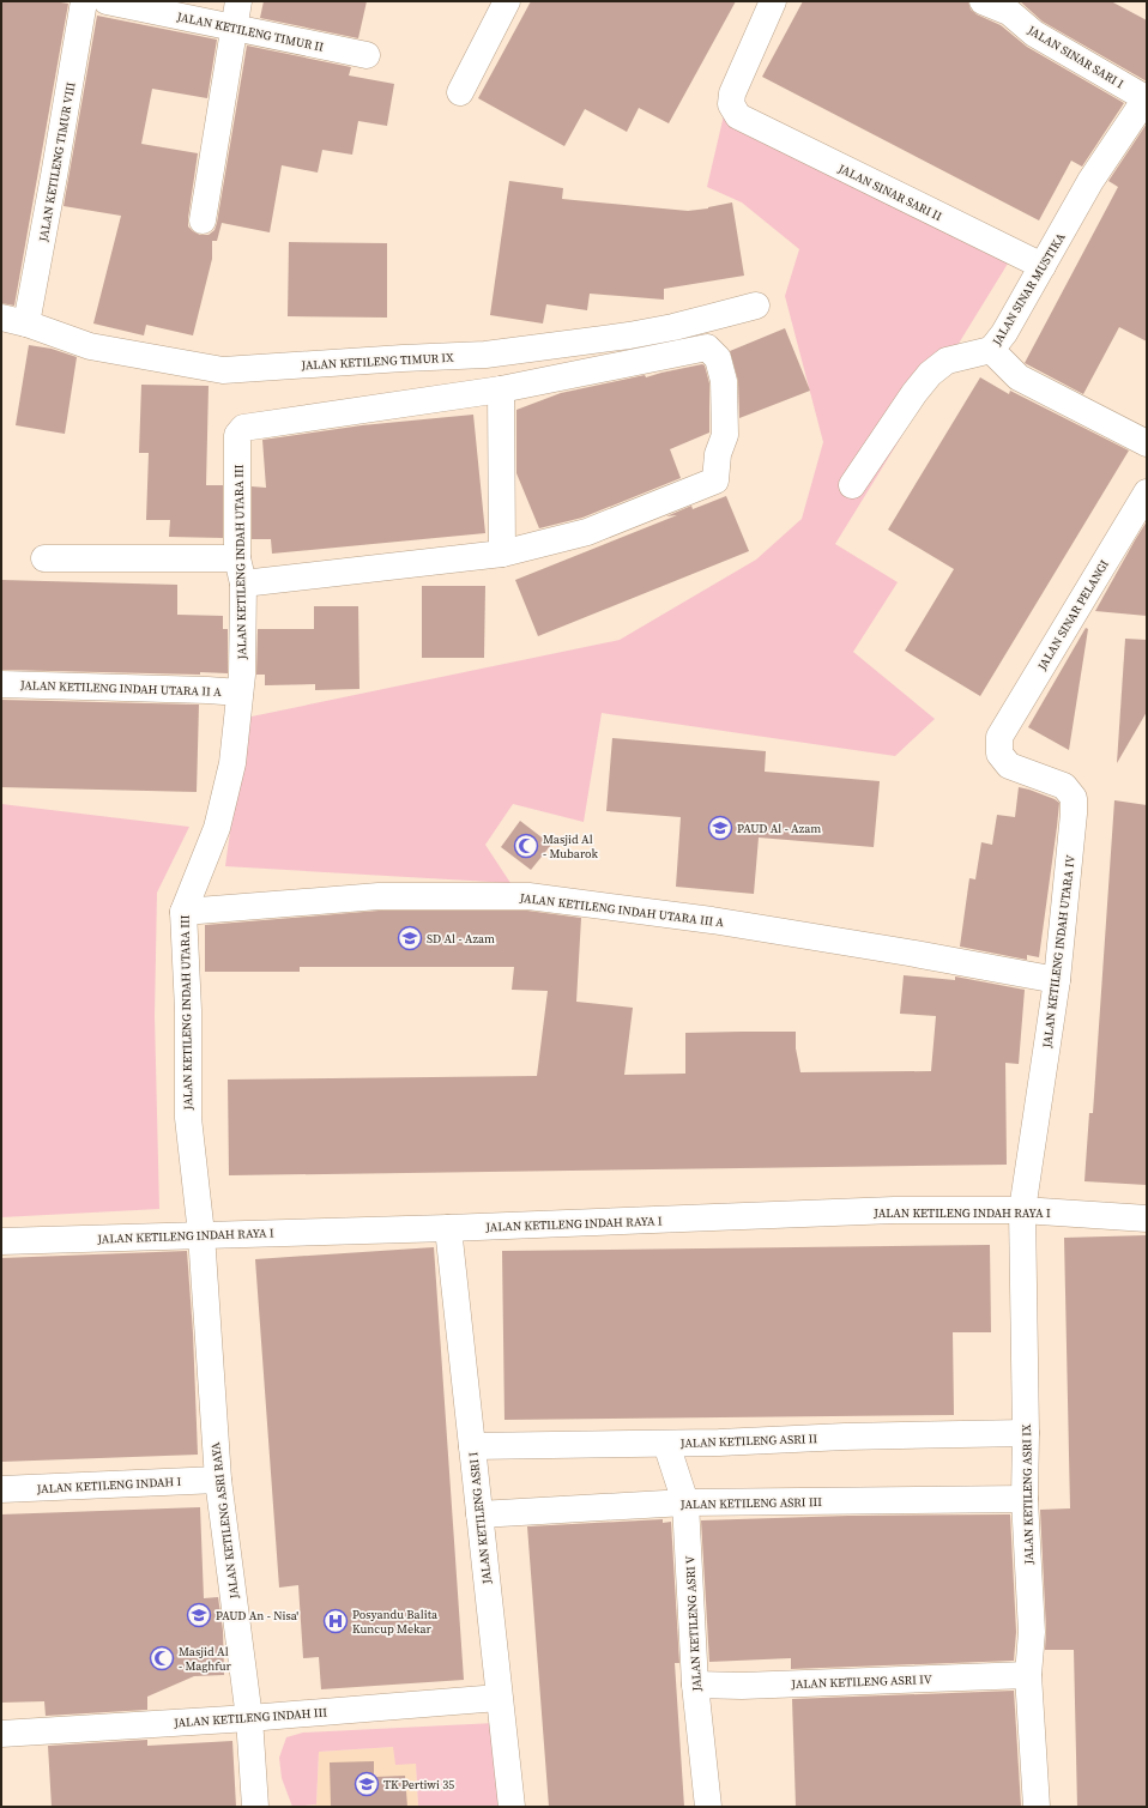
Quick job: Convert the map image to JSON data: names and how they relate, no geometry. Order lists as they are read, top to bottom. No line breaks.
{"streets":{"street":["JALAN KETILENG TIMUR II","JALAN SINAR SARI I","JALAN KETILENG TIMUR VIII","JALAN SINAR SARI II","JALAN SINAR MUSTIKA","JALAN KETILENG TIMUR IX","JALAN KETILENG INDAH UTARA III","JALAN SINAR PELANGI","JALAN KETILENG INDAH UTARA II A","JALAN KETILENG INDAH UTARA III A","JALAN KETILENG INDAH UTARA IV","JALAN KETILENG INDAH RAYA I","JALAN KETILENG ASRI II","JALAN KETILENG INDAH I","JALAN KETILENG ASRI IX","JALAN KETILENG ASRI III","JALAN KETILENG ASRI I","JALAN KETILENG ASRI RAYA","JALAN KETILENG ASRI V","JALAN KETILENG ASRI IV","JALAN KETILENG INDAH III"]},"crossings":[["JALAN SINAR SARI I","JALAN SINAR MUSTIKA"],["JALAN KETILENG TIMUR VIII","JALAN KETILENG TIMUR IX"],["JALAN SINAR SARI II","JALAN SINAR MUSTIKA"],["JALAN KETILENG INDAH UTARA III","JALAN KETILENG INDAH UTARA II A"],["JALAN KETILENG INDAH UTARA III","JALAN KETILENG INDAH UTARA III A"],["JALAN KETILENG INDAH UTARA III","JALAN KETILENG INDAH RAYA I"],["JALAN KETILENG INDAH UTARA III","JALAN KETILENG ASRI RAYA"],["JALAN SINAR PELANGI","JALAN KETILENG INDAH UTARA IV"],["JALAN KETILENG INDAH UTARA III A","JALAN KETILENG INDAH UTARA IV"],["JALAN KETILENG INDAH UTARA IV","JALAN KETILENG INDAH RAYA I"],["JALAN KETILENG INDAH UTARA IV","JALAN KETILENG ASRI IX"],["JALAN KETILENG INDAH RAYA I","JALAN KETILENG ASRI IX"],["JALAN KETILENG INDAH RAYA I","JALAN KETILENG ASRI I"],["JALAN KETILENG INDAH RAYA I","JALAN KETILENG ASRI RAYA"],["JALAN KETILENG ASRI II","JALAN KETILENG ASRI IX"],["JALAN KETILENG ASRI II","JALAN KETILENG ASRI I"],["JALAN KETILENG ASRI II","JALAN KETILENG ASRI V"],["JALAN KETILENG INDAH I","JALAN KETILENG ASRI RAYA"],["JALAN KETILENG ASRI IX","JALAN KETILENG ASRI III"],["JALAN KETILENG ASRI IX","JALAN KETILENG ASRI IV"],["JALAN KETILENG ASRI III","JALAN KETILENG ASRI I"],["JALAN KETILENG ASRI III","JALAN KETILENG ASRI V"],["JALAN KETILENG ASRI I","JALAN KETILENG INDAH III"],["JALAN KETILENG ASRI RAYA","JALAN KETILENG INDAH III"],["JALAN KETILENG ASRI V","JALAN KETILENG ASRI IV"]],"places":{"school or university":["PAUD Al - Azam","SD Al - Azam","PAUD An - Nisa'","TK Pertiwi 35"],"mosque":["Masjid Al - Mubarok","Masjid Al - Maghfur"],"hospital":["Posyandu Balita Kuncup Mekar"]}}
